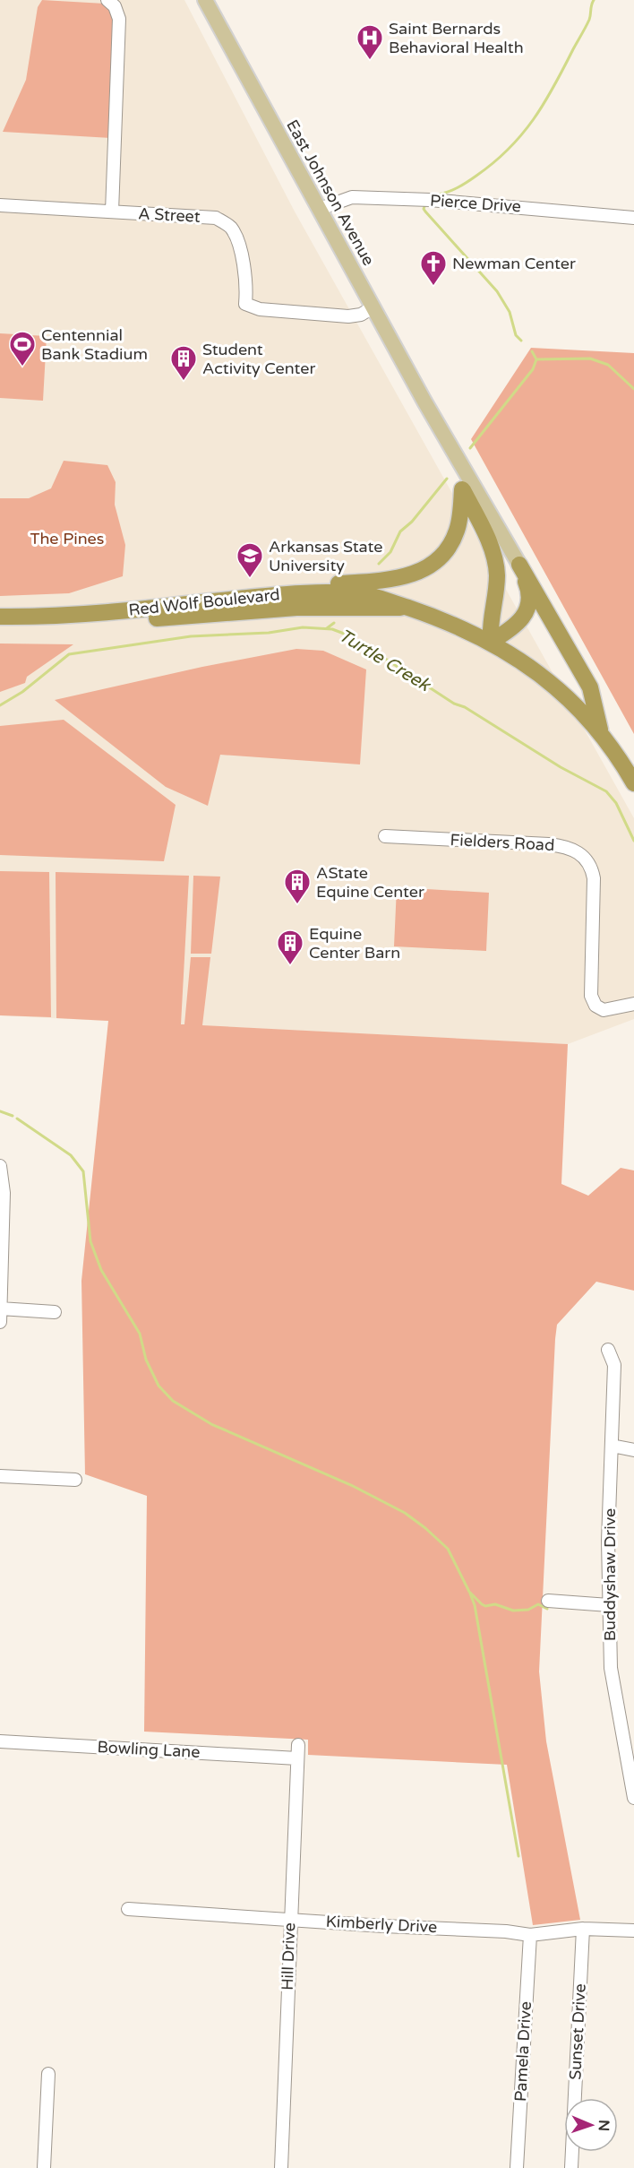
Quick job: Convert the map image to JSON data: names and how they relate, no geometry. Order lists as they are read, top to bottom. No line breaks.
{"streets":{"highway":["Red Wolf Boulevard"],"main road":["East Johnson Avenue"],"street":["Pierce Drive","A Street","Fielders Road","Buddyshaw Drive","Bowling Lane","Kimberly Drive","Hill Drive","Sunset Drive","Pamela Drive"]},"crossings":[["East Johnson Avenue","Pierce Drive"],["East Johnson Avenue","A Street"],["Bowling Lane","Hill Drive"],["Kimberly Drive","Hill Drive"],["Kimberly Drive","Sunset Drive"],["Kimberly Drive","Pamela Drive"]],"water":["Turtle Creek"],"parks":["The Pines"],"places":{"hospital":["Saint Bernards Behavioral Health"],"church":["Newman Center"],"sports":["Centennial Bank Stadium"],"building":["Student Activity Center","AState Equine Center","Equine Center Barn"],"school or university":["Arkansas State University"]},"north":"right"}
